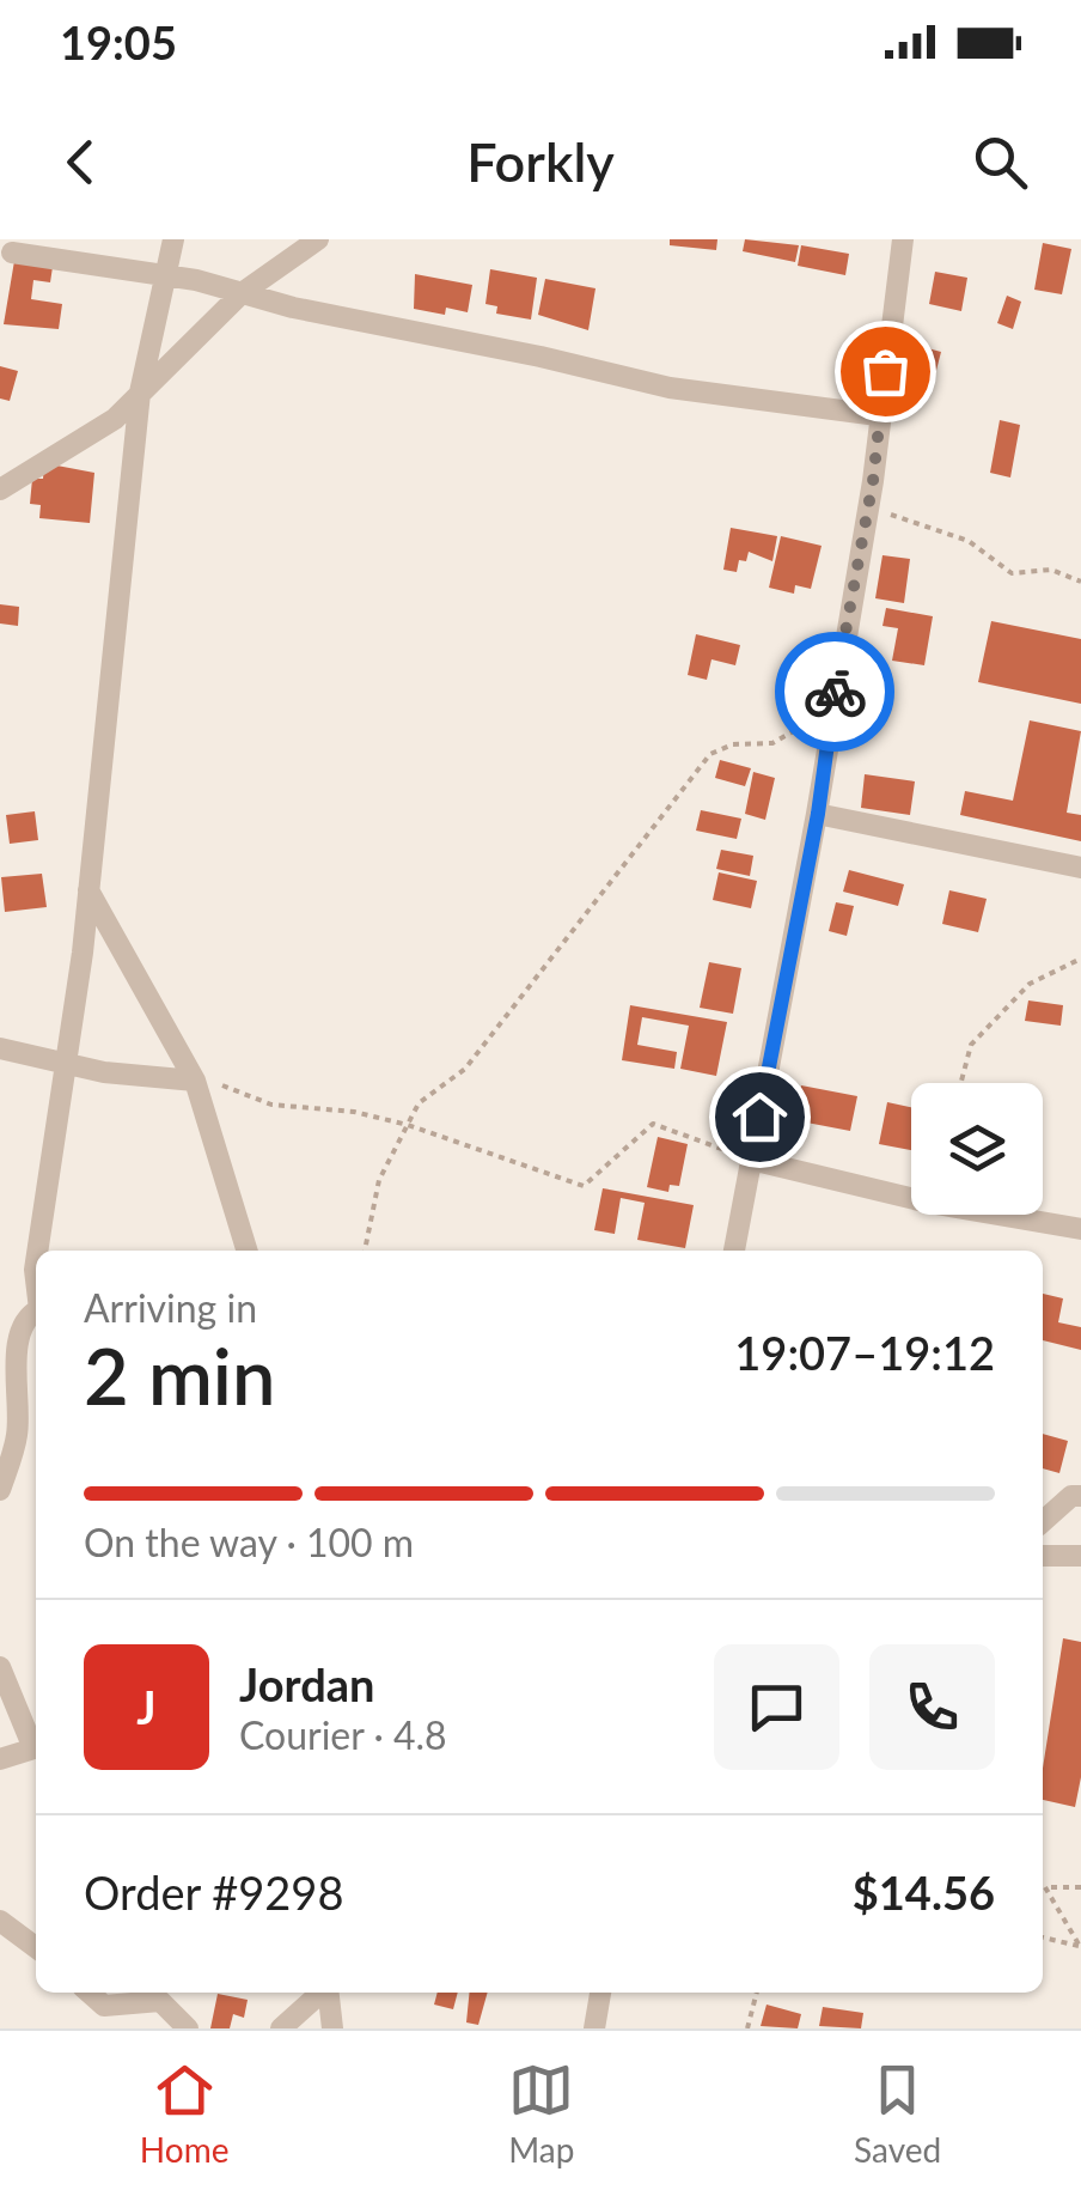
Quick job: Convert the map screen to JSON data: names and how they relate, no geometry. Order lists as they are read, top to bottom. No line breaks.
{"page":{"status":"19:05","header":"Forkly","heading":["2 min","Arriving in","19:07–19:12"],"panel":["Jordan","Courier · 4.8","Order #9298","$14.56"],"bar":"On the way · 100 m","round":"J","tabs":["Home","Map","Saved"]}}
